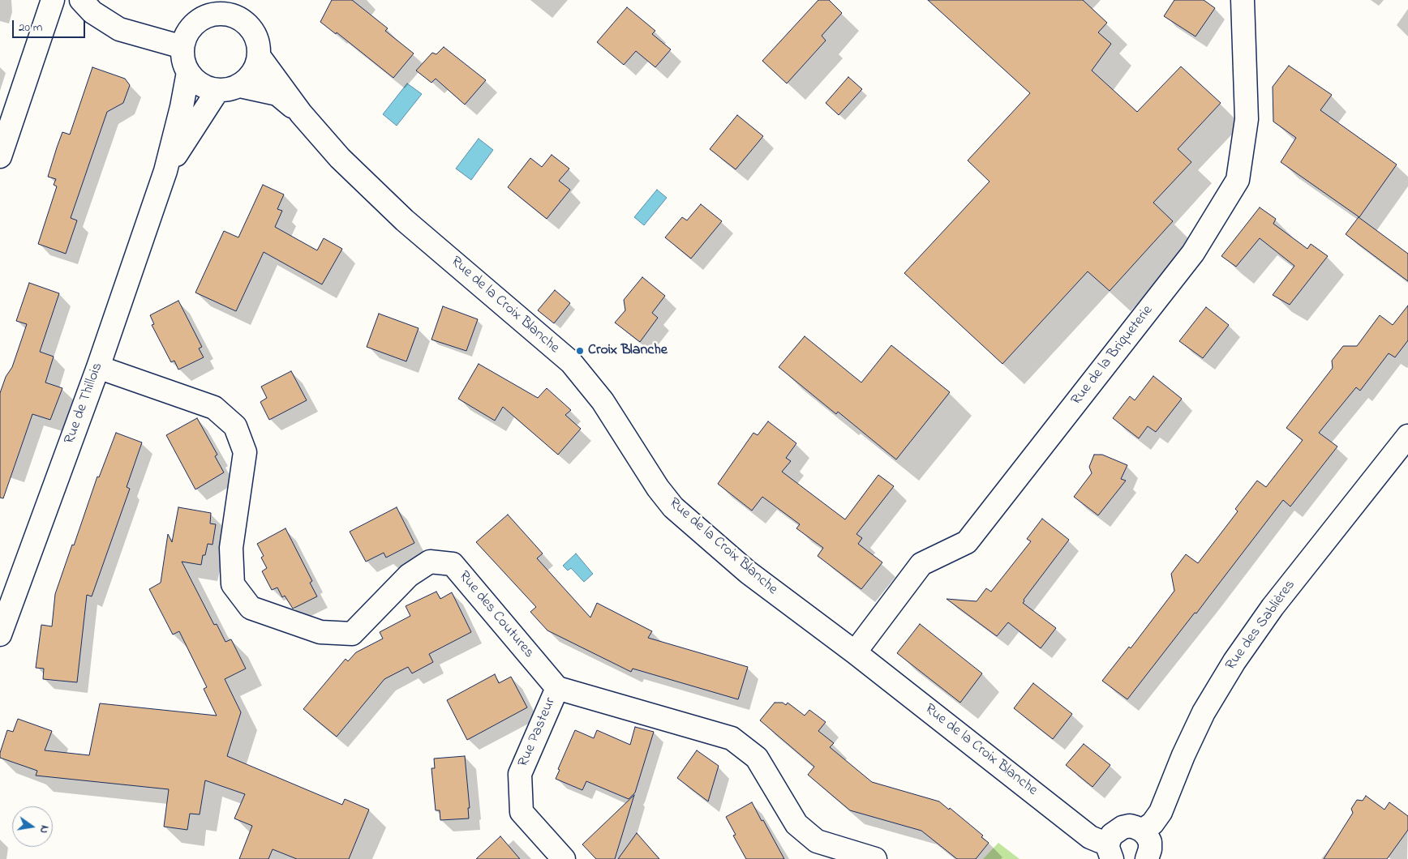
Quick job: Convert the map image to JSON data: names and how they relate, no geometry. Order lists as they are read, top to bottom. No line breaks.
{"streets":{"street":["Rue de la Croix Blanche","Rue de la Briqueterie","Rue de Thillois","Rue des Coutures","Rue des Sablières","Rue Pasteur"]},"crossings":[["Rue de la Croix Blanche","Rue de la Briqueterie"],["Rue de la Croix Blanche","Rue de Thillois"],["Rue de Thillois","Rue des Coutures"],["Rue des Coutures","Rue Pasteur"]],"places":["Croix Blanche"],"scale_bar":"20 m","north":"right"}
